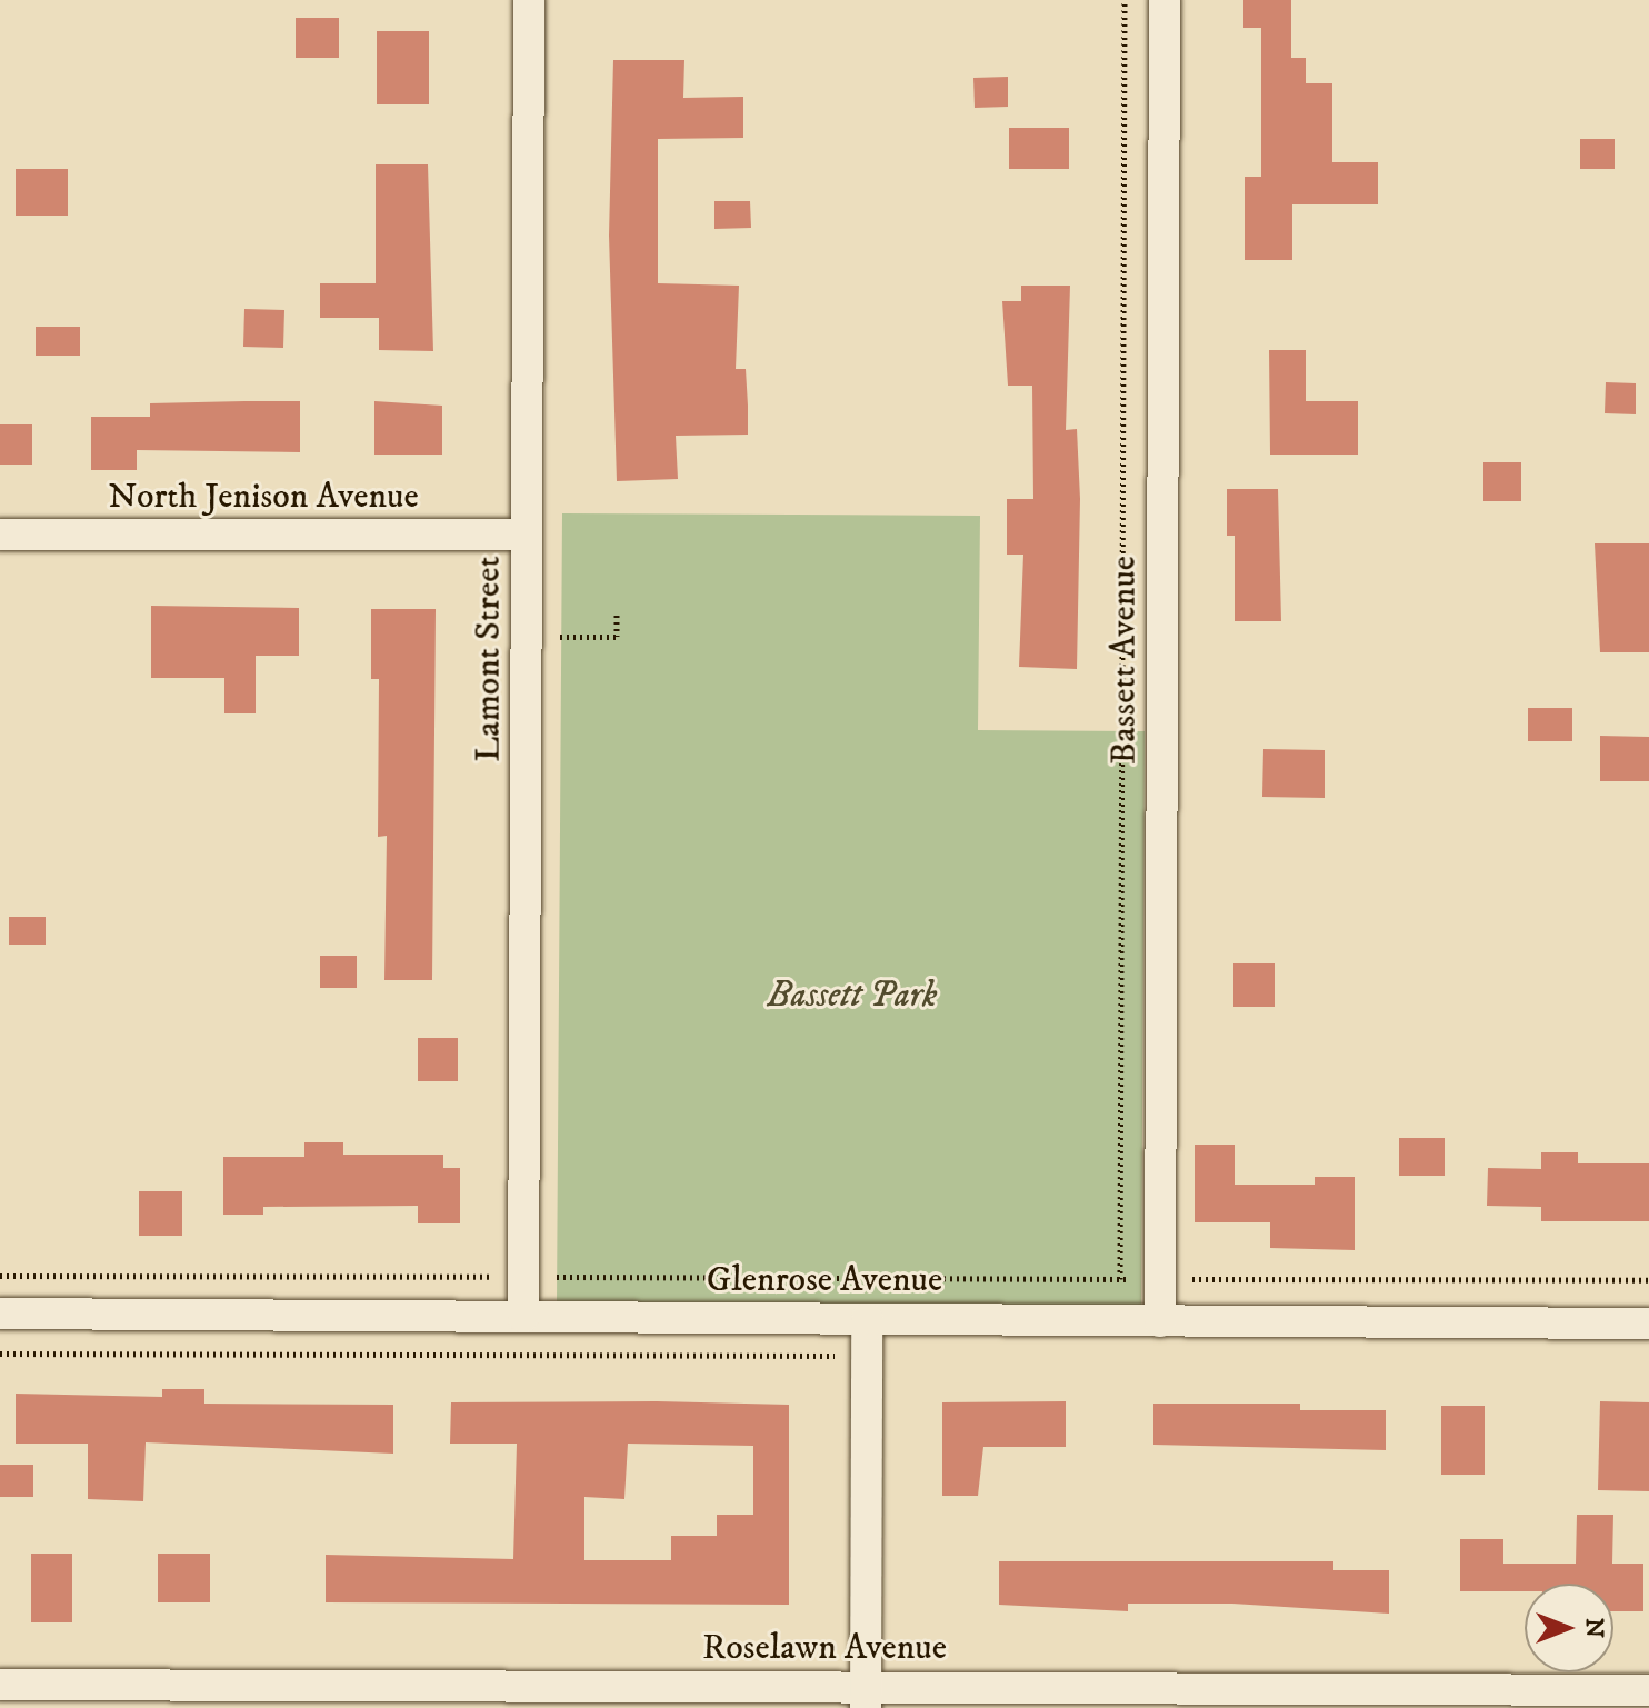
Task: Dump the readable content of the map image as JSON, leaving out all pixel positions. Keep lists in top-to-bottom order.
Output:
{
  "streets": {
    "street": [
      "North Jenison Avenue",
      "Lamont Street",
      "Bassett Avenue",
      "Glenrose Avenue",
      "Roselawn Avenue"
    ]
  },
  "crossings": [
    ["North Jenison Avenue", "Lamont Street"],
    ["Lamont Street", "Glenrose Avenue"],
    ["Bassett Avenue", "Glenrose Avenue"]
  ],
  "parks": ["Bassett Park"],
  "north": "right"
}
